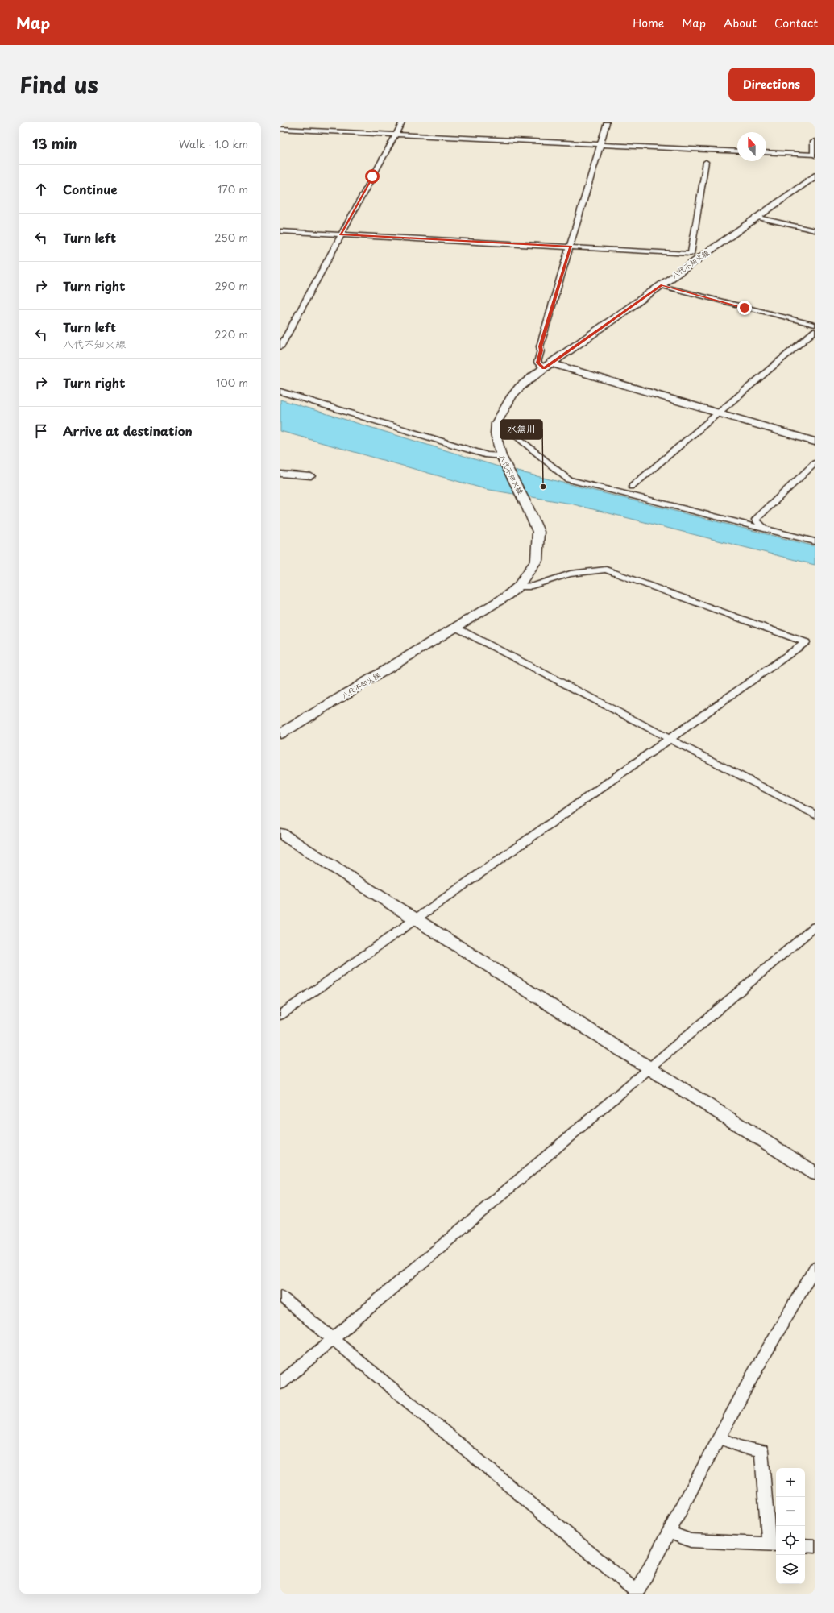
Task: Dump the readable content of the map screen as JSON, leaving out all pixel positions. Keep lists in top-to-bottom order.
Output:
{
  "streets": {
    "main road": ["八代不知火線"]
  },
  "places": ["水無川"],
  "north": "top",
  "page": {
    "header": "Map",
    "nav": [
      "Home",
      "Map",
      "About",
      "Contact"
    ],
    "title": "Find us",
    "buttons": "Directions",
    "heading": ["13 min", "Walk · 1.0 km"],
    "list": [
      ["Continue", "170 m"],
      ["Turn left", "250 m"],
      ["Turn right", "290 m"],
      ["Turn left", "八代不知火線", "220 m"],
      ["Turn right", "100 m"],
      "Arrive at destination"
    ],
    "map_buttons": ["+", "−"]
  }
}
